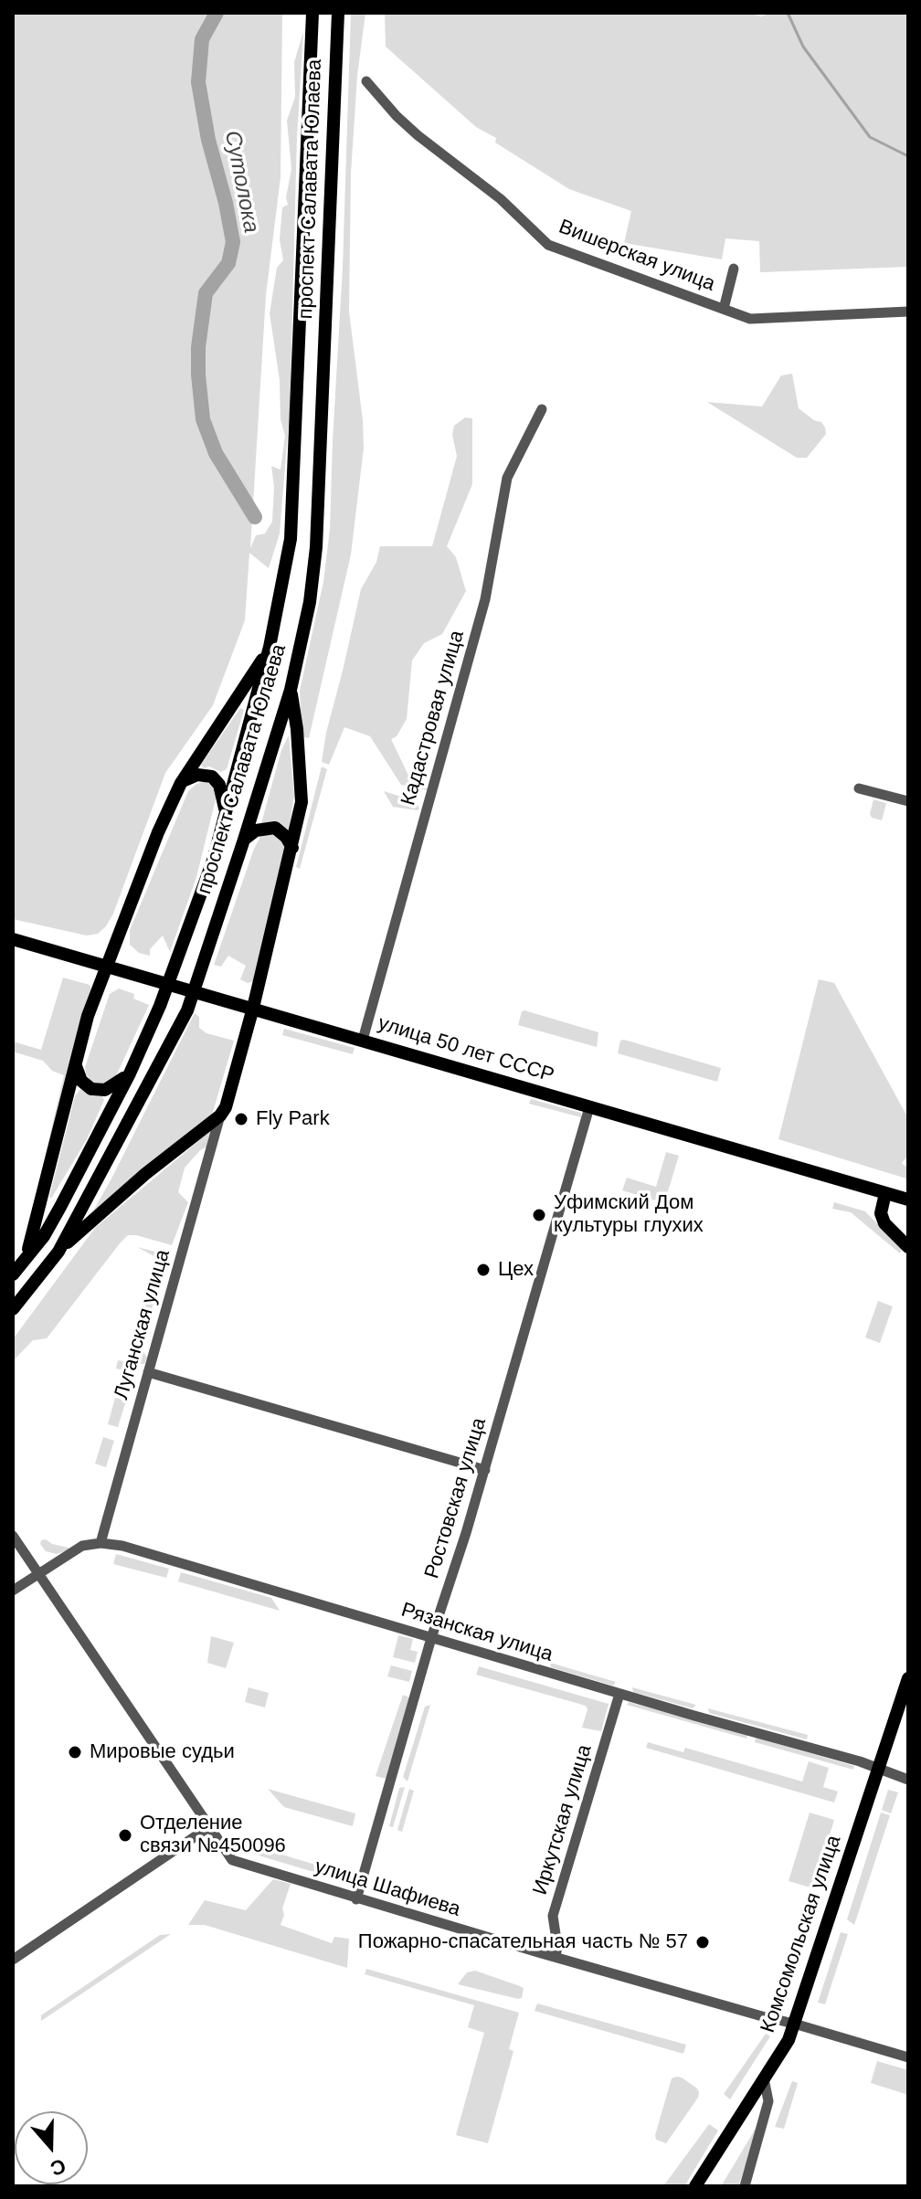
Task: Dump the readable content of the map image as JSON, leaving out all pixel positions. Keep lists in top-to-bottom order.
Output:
{
  "streets": {
    "main road": ["проспект Салавата Юлаева", "улица 50 лет СССР", "Комсомольская улица"],
    "street": [
      "Вишерская улица",
      "Кадастровая улица",
      "Луганская улица",
      "Ростовская улица",
      "Рязанская улица",
      "Иркутская улица",
      "улица Шафиева"
    ]
  },
  "crossings": [
    ["Кадастровая улица", "улица 50 лет СССР"],
    ["улица 50 лет СССР", "Ростовская улица"],
    ["Луганская улица", "Рязанская улица"],
    ["Ростовская улица", "Рязанская улица"],
    ["Ростовская улица", "улица Шафиева"],
    ["Рязанская улица", "Иркутская улица"],
    ["Рязанская улица", "Комсомольская улица"],
    ["Иркутская улица", "улица Шафиева"],
    ["улица Шафиева", "Комсомольская улица"]
  ],
  "water": ["Сутолока"],
  "places": [
    "Fly Park",
    "Уфимский Дом культуры глухих",
    "Цех",
    "Мировые судьи",
    "Отделение связи №450096",
    "Пожарно-спасательная часть № 57"
  ],
  "north": "bottom"
}
